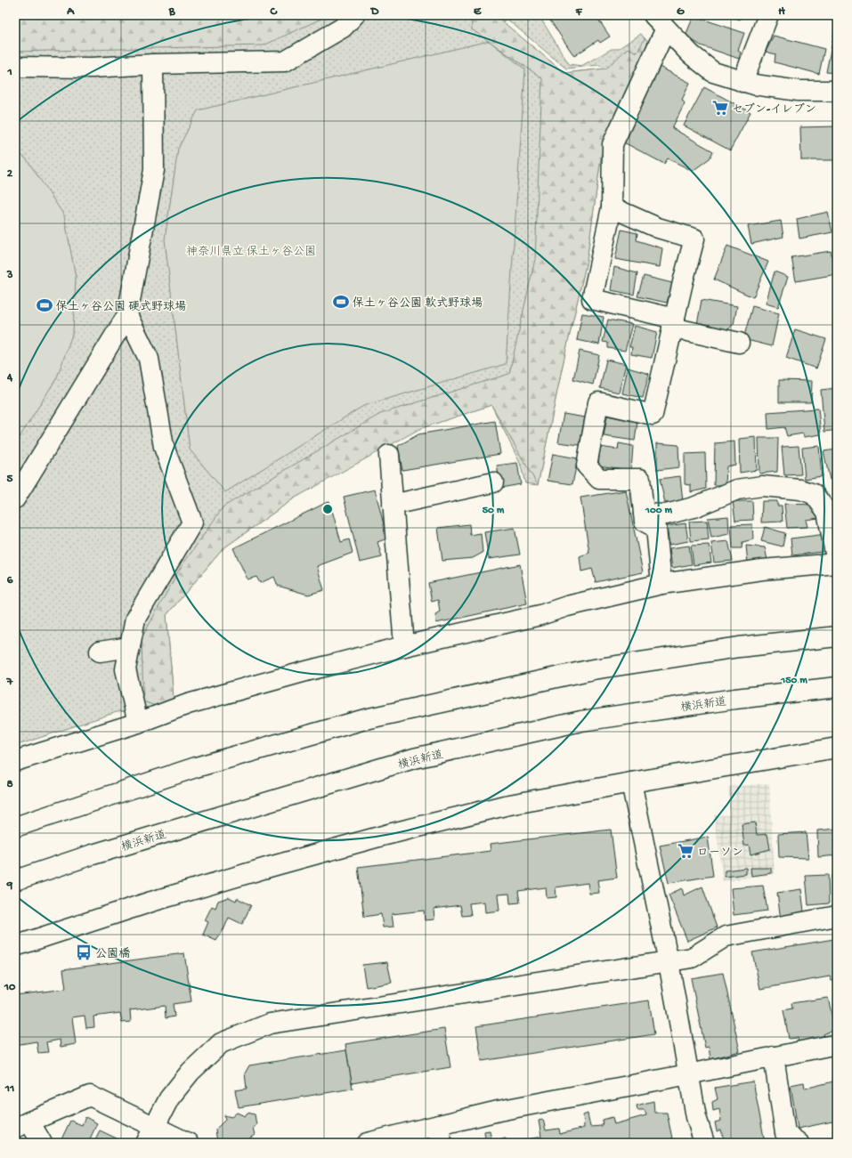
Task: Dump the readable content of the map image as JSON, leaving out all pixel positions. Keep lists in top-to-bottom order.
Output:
{
  "streets": {
    "main road": ["横浜新道"]
  },
  "parks": ["神奈川県立 保土ヶ谷公園"],
  "places": {
    "supermarket": ["セブン-イレブン", "ローソン"],
    "sports": ["保土ヶ谷公園 軟式野球場", "保土ヶ谷公園 硬式野球場"],
    "bus stop": ["公園橋"]
  },
  "grid": {
    "columns": [
      "A",
      "B",
      "C",
      "D",
      "E",
      "F",
      "G",
      "H"
    ],
    "rows": [
      "1",
      "2",
      "3",
      "4",
      "5",
      "6",
      "7",
      "8",
      "9",
      "10",
      "11"
    ]
  },
  "rings": ["50 m", "100 m", "150 m"]
}
